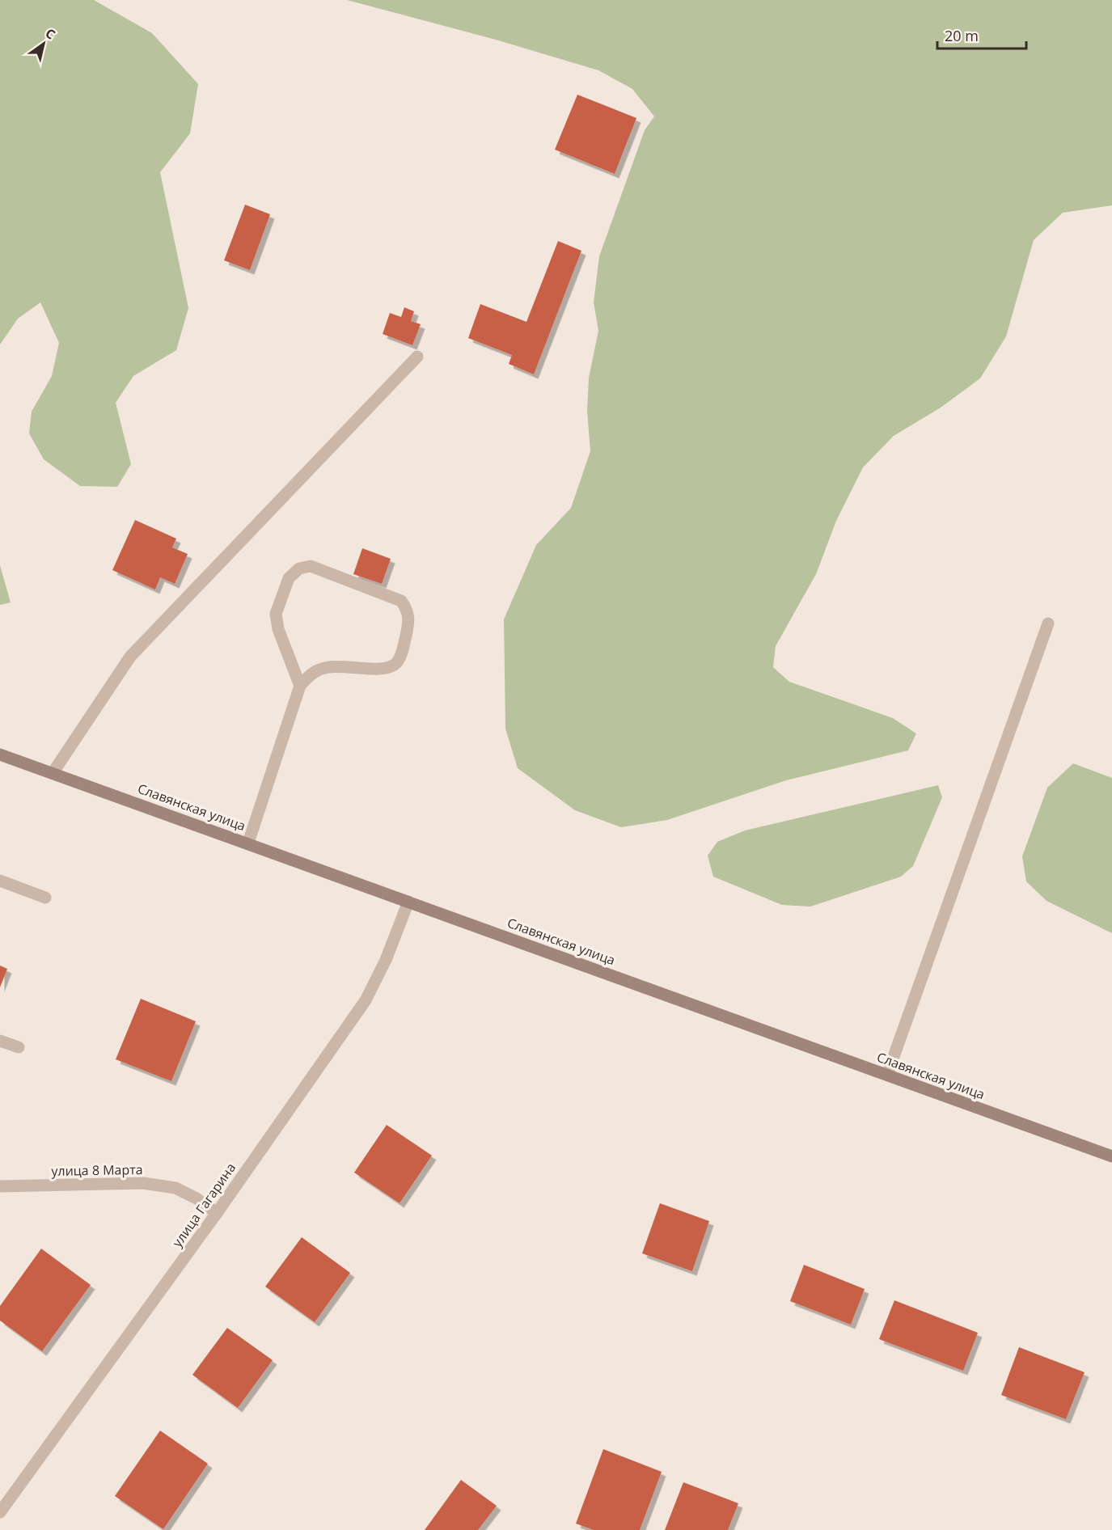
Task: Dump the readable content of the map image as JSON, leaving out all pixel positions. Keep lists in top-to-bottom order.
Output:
{
  "streets": {
    "street": ["Славянская улица", "улица 8 Марта", "улица Гагарина"]
  },
  "crossings": [
    ["Славянская улица", "улица Гагарина"],
    ["улица 8 Марта", "улица Гагарина"]
  ],
  "scale_bar": "20 m",
  "north": "top right"
}
